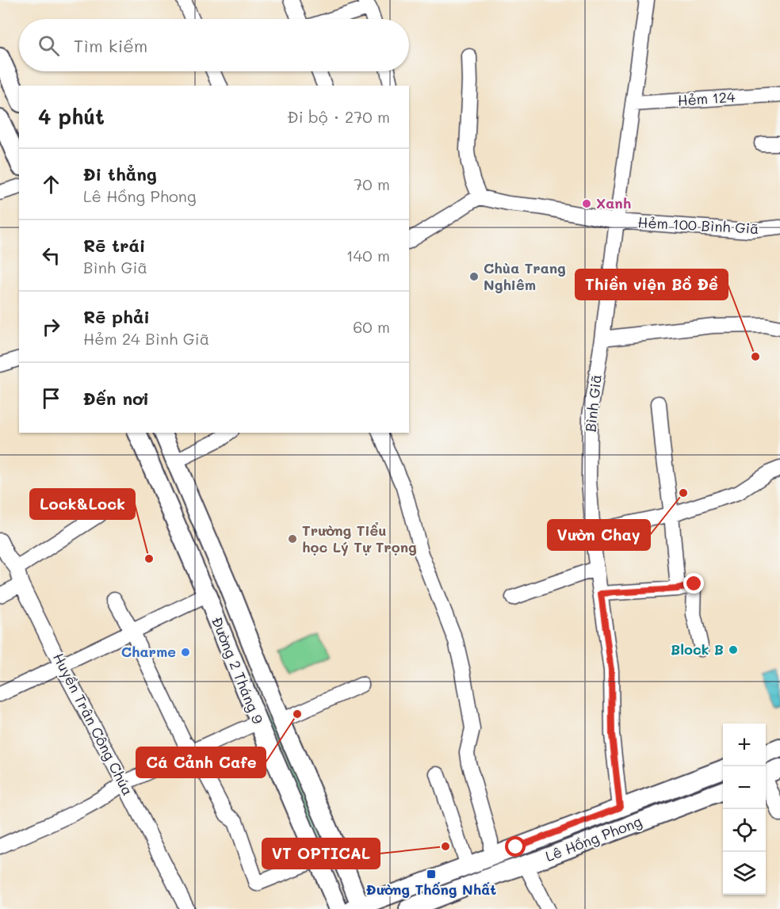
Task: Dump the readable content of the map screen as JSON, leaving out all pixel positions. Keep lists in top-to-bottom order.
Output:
{
  "streets": {
    "main road": ["Đường 2 Tháng 9", "Lê Hồng Phong"],
    "street": [
      "Hẻm 124",
      "Hẻm 100 Bình Giã",
      "Bình Giã",
      "Huyền Trân Công Chúa"
    ]
  },
  "crossings": [
    ["Hẻm 124", "Bình Giã"],
    ["Hẻm 100 Bình Giã", "Bình Giã"],
    ["Bình Giã", "Lê Hồng Phong"],
    ["Đường 2 Tháng 9", "Lê Hồng Phong"]
  ],
  "places": {
    "other": [
      "Xanh",
      "Chùa Trang Nghiêm",
      "Thiền viện Bồ Đề",
      "Vườn Chay",
      "Trường Tiểu học Lý Tự Trọng",
      "Lock&Lock",
      "Block B",
      "Charme",
      "Cá Cảnh Cafe",
      "VT OPTICAL"
    ],
    "transit": ["Đường Thống Nhất"]
  },
  "page": {
    "search": "Tìm kiếm",
    "heading": ["4 phút", "Đi bộ · 270 m"],
    "list": [
      ["Đi thẳng", "Lê Hồng Phong", "70 m"],
      ["Rẽ trái", "Bình Giã", "140 m"],
      ["Rẽ phải", "Hẻm 24 Bình Giã", "60 m"],
      "Đến nơi"
    ],
    "map_buttons": ["+", "−"]
  }
}
